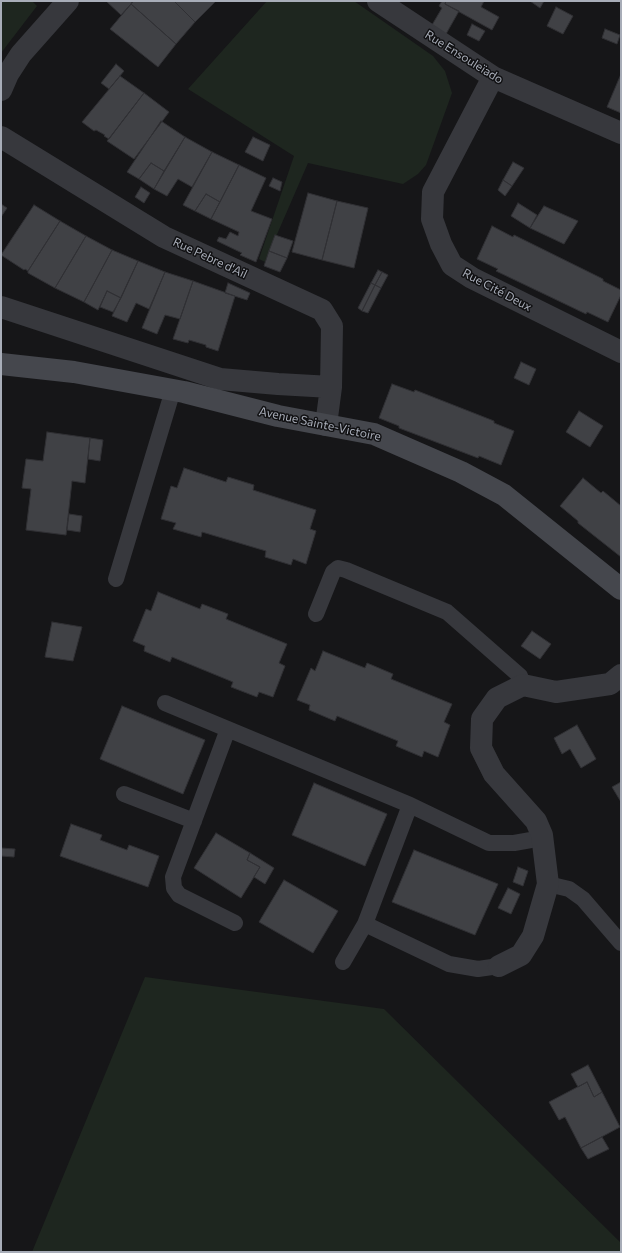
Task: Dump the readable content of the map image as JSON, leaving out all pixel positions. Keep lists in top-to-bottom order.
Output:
{
  "streets": {
    "street": [
      "Rue Ensouleïado",
      "Rue Pebre d'Ail",
      "Rue Cité Deux",
      "Avenue Sainte-Victoire"
    ]
  },
  "crossings": [
    ["Rue Ensouleïado", "Rue Cité Deux"],
    ["Rue Pebre d'Ail", "Avenue Sainte-Victoire"]
  ]
}
